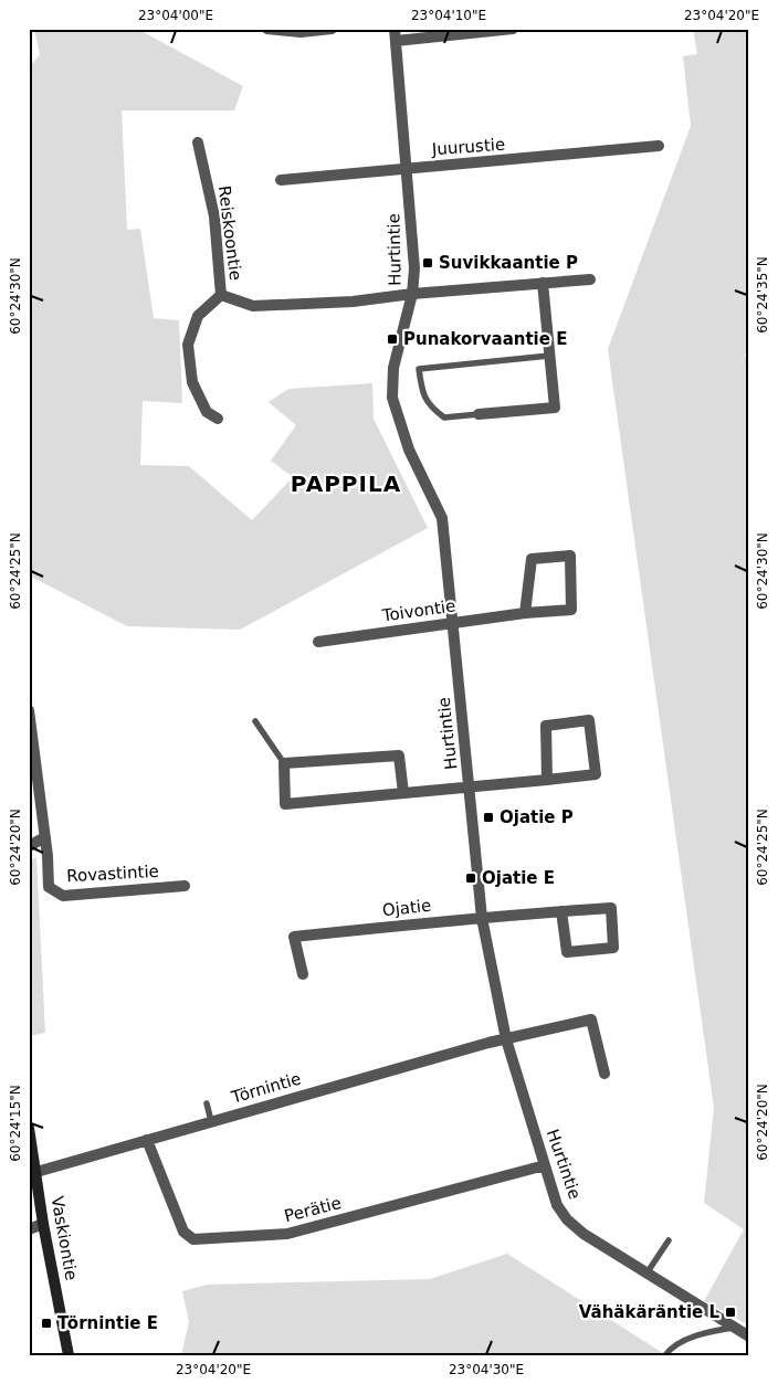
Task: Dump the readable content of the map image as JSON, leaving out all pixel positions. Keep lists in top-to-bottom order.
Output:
{
  "streets": {
    "main road": ["Vaskiontie"],
    "street": [
      "Juurustie",
      "Reiskoontie",
      "Hurtintie",
      "Toivontie",
      "Rovastintie",
      "Ojatie",
      "Törnintie",
      "Perätie"
    ]
  },
  "crossings": [
    ["Juurustie", "Hurtintie"],
    ["Hurtintie", "Toivontie"],
    ["Hurtintie", "Ojatie"],
    ["Hurtintie", "Törnintie"],
    ["Hurtintie", "Perätie"],
    ["Törnintie", "Perätie"],
    ["Törnintie", "Vaskiontie"]
  ],
  "districts": ["PAPPILA"],
  "places": {
    "transit": [
      "Suvikkaantie P",
      "Punakorvaantie E",
      "Ojatie P",
      "Ojatie E",
      "Vähäkäräntie L",
      "Törnintie E"
    ]
  },
  "coordinates": [
    "23°04'00\"E",
    "23°04'10\"E",
    "23°04'20\"E",
    "60°24'35\"N",
    "60°24'30\"N",
    "60°24'25\"N",
    "60°24'20\"N",
    "60°24'15\"N",
    "23°04'30\"E"
  ]
}
